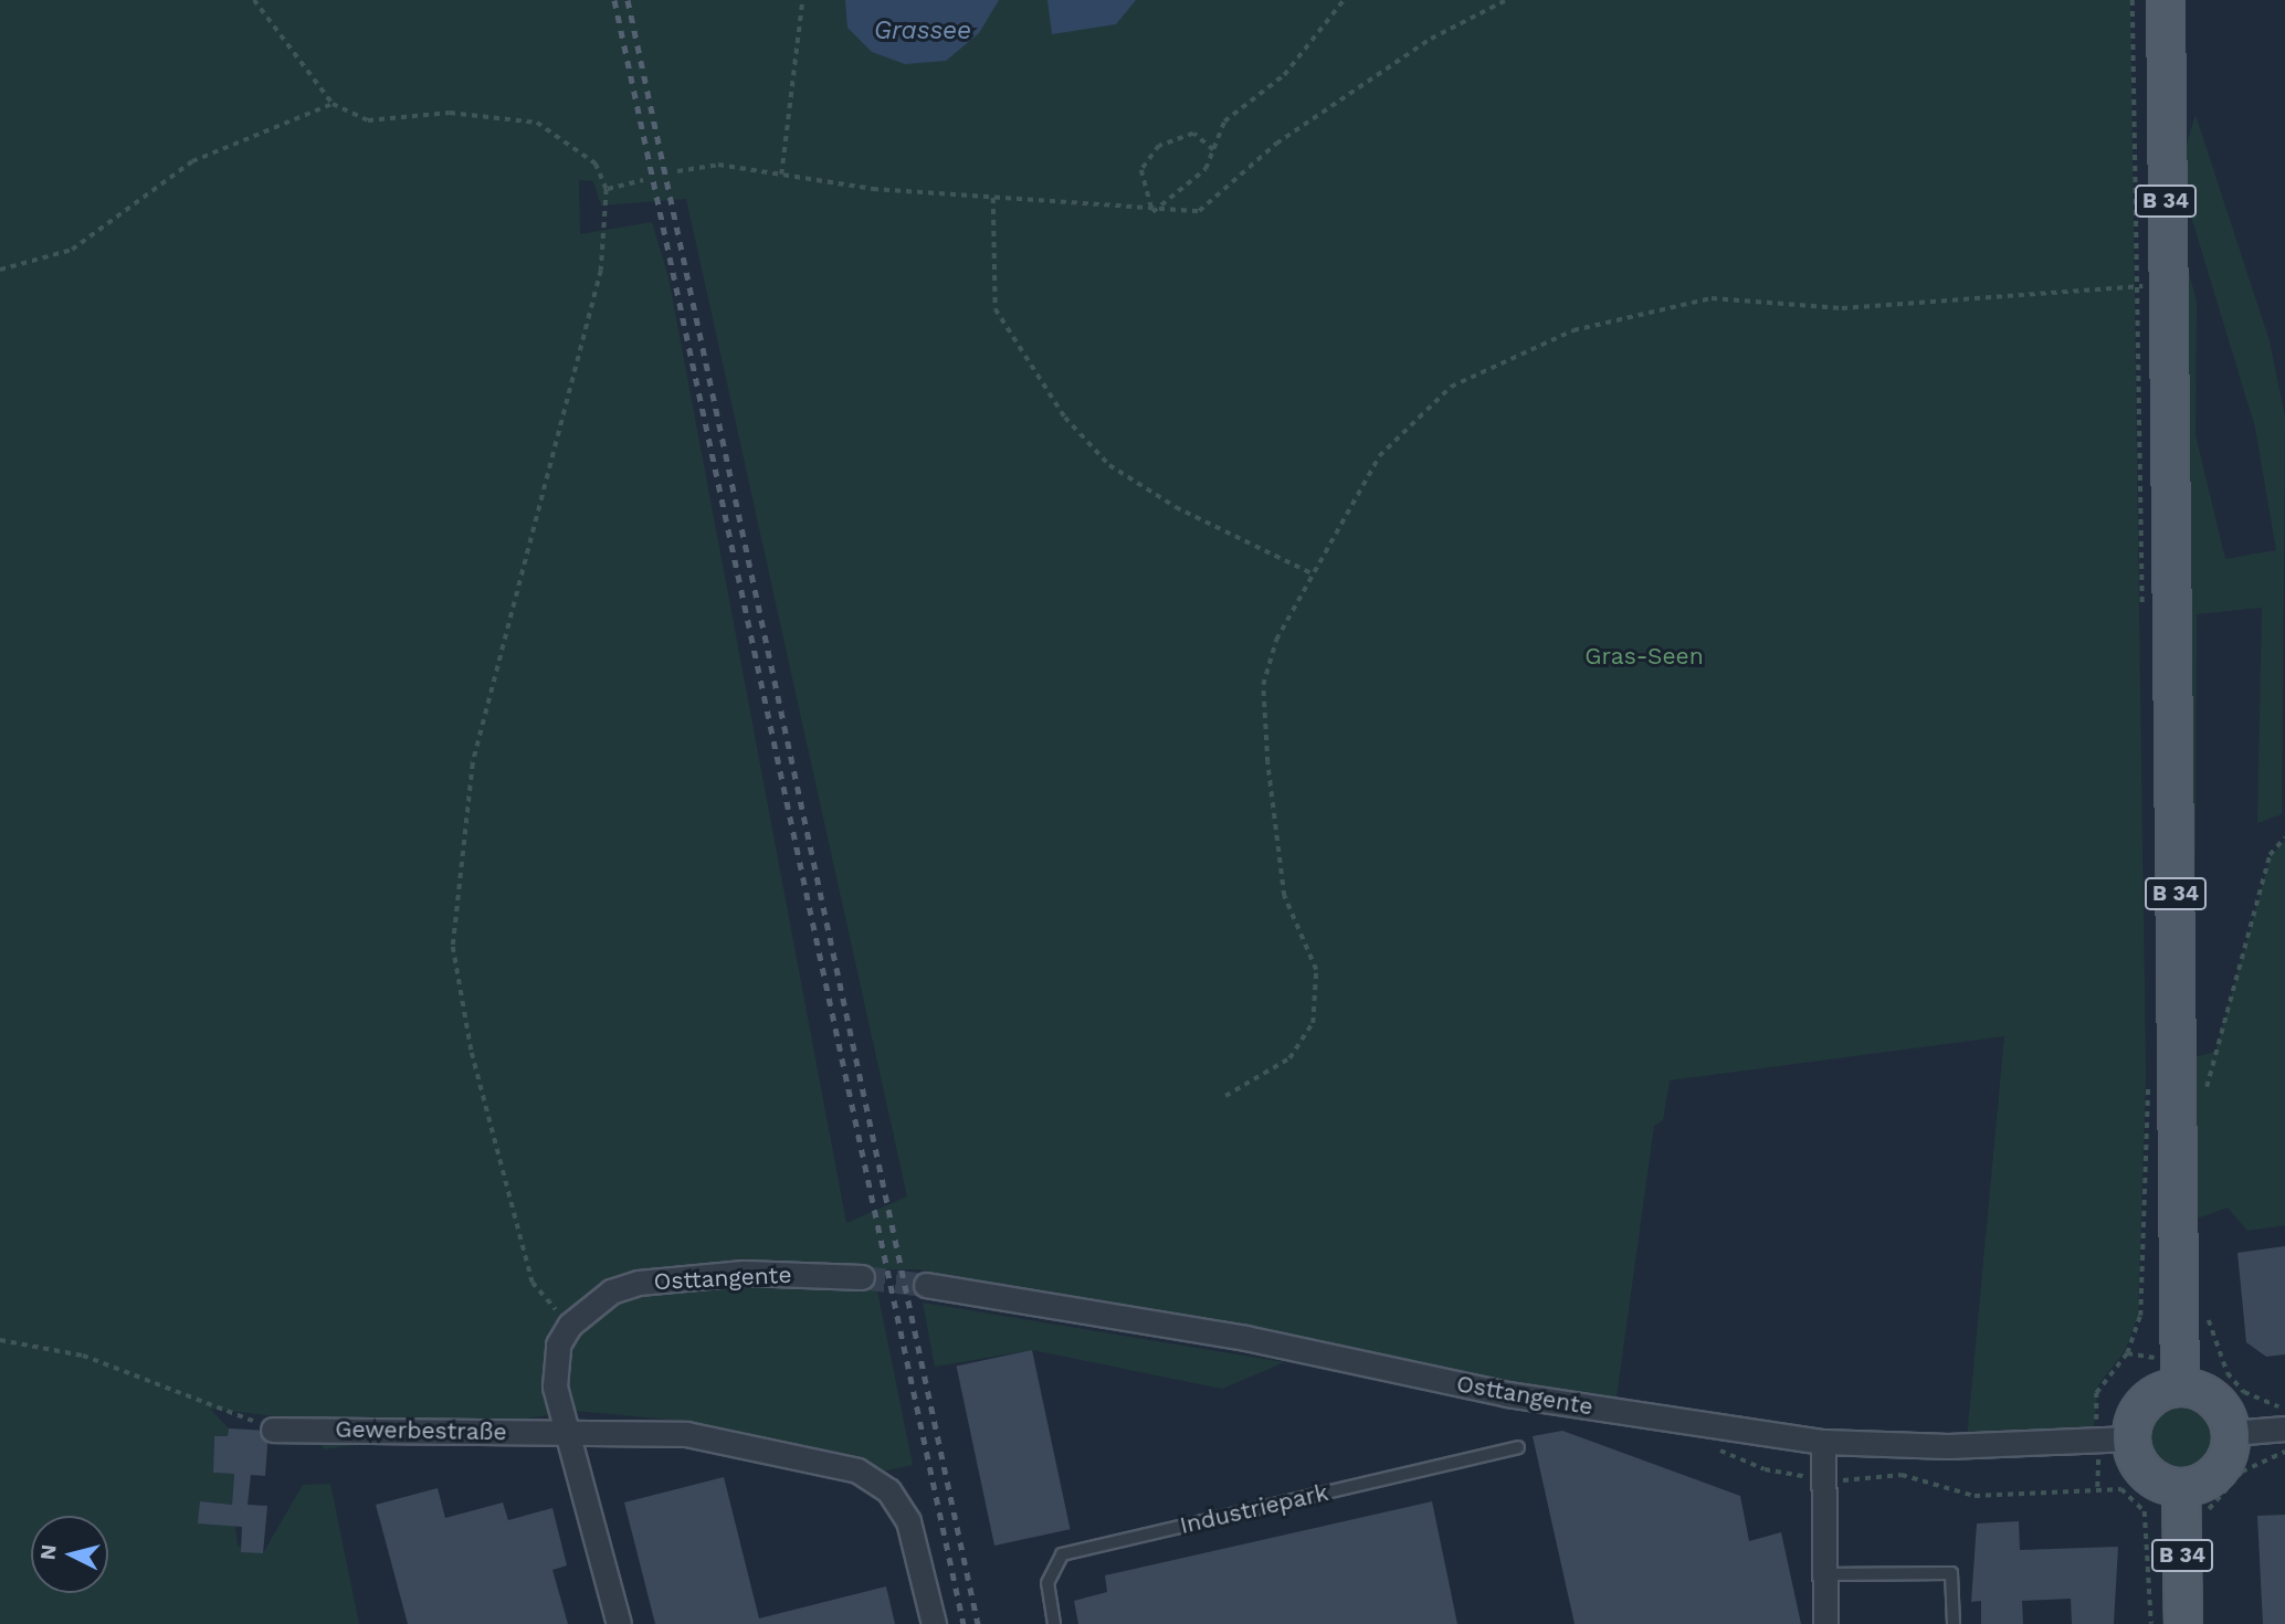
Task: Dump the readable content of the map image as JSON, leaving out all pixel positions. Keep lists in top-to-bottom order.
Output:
{
  "streets": {
    "main road": ["B 34"],
    "street": ["Osttangente", "Gewerbestraße"],
    "lane": ["Industriepark"]
  },
  "crossings": [
    ["B 34", "Osttangente"],
    ["Osttangente", "Gewerbestraße"]
  ],
  "water": ["Grassee"],
  "parks": ["Gras-Seen"],
  "north": "left"
}
